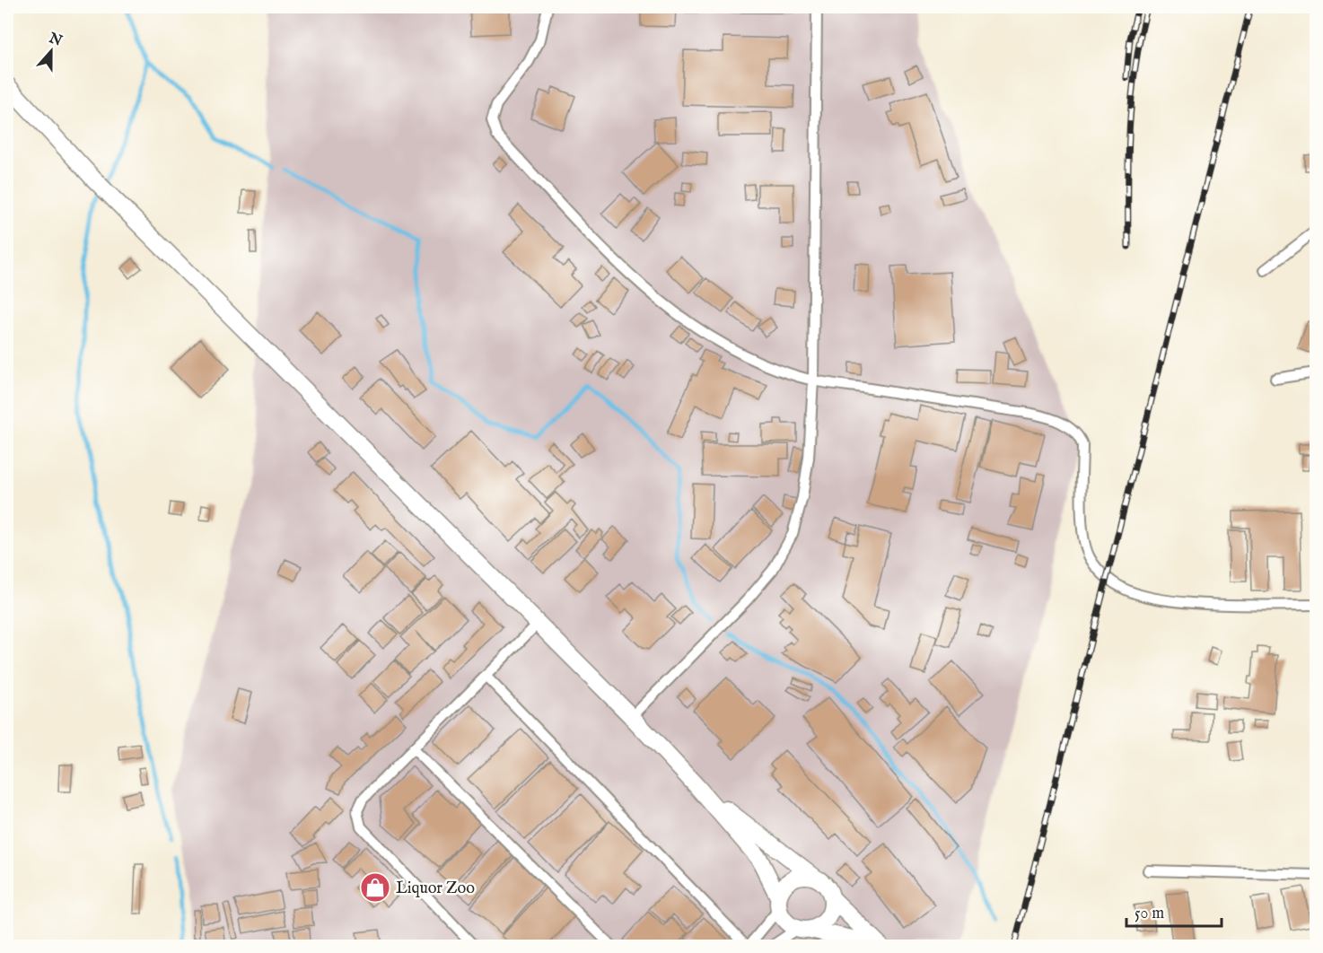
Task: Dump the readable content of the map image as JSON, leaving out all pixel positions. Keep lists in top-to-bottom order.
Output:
{
  "places": {
    "shop": ["Liquor Zoo"]
  },
  "scale_bar": "50 m",
  "north": "top"
}
